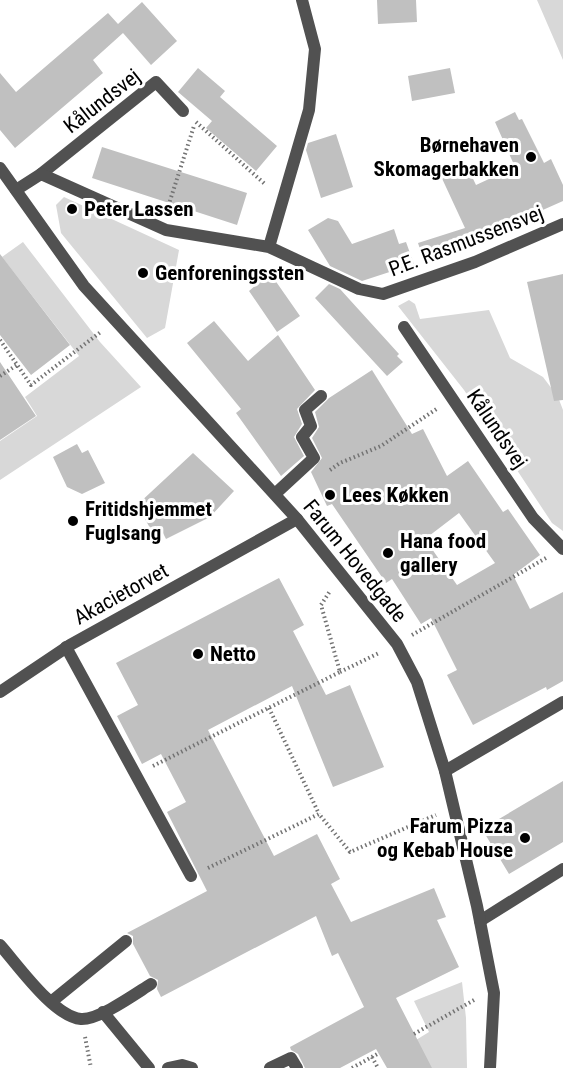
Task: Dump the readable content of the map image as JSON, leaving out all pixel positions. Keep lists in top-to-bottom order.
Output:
{
  "streets": {
    "street": [
      "Kålundsvej",
      "P.E. Rasmussensvej",
      "Farum Hovedgade",
      "Akacietorvet"
    ]
  },
  "crossings": [
    ["Kålundsvej", "Farum Hovedgade"],
    ["Farum Hovedgade", "Akacietorvet"]
  ],
  "places": [
    "Børnehaven Skomagerbakken",
    "Peter Lassen",
    "Genforeningssten",
    "Lees Køkken",
    "Fritidshjemmet Fuglsang",
    "Hana food gallery",
    "Netto",
    "Farum Pizza og Kebab House"
  ]
}
